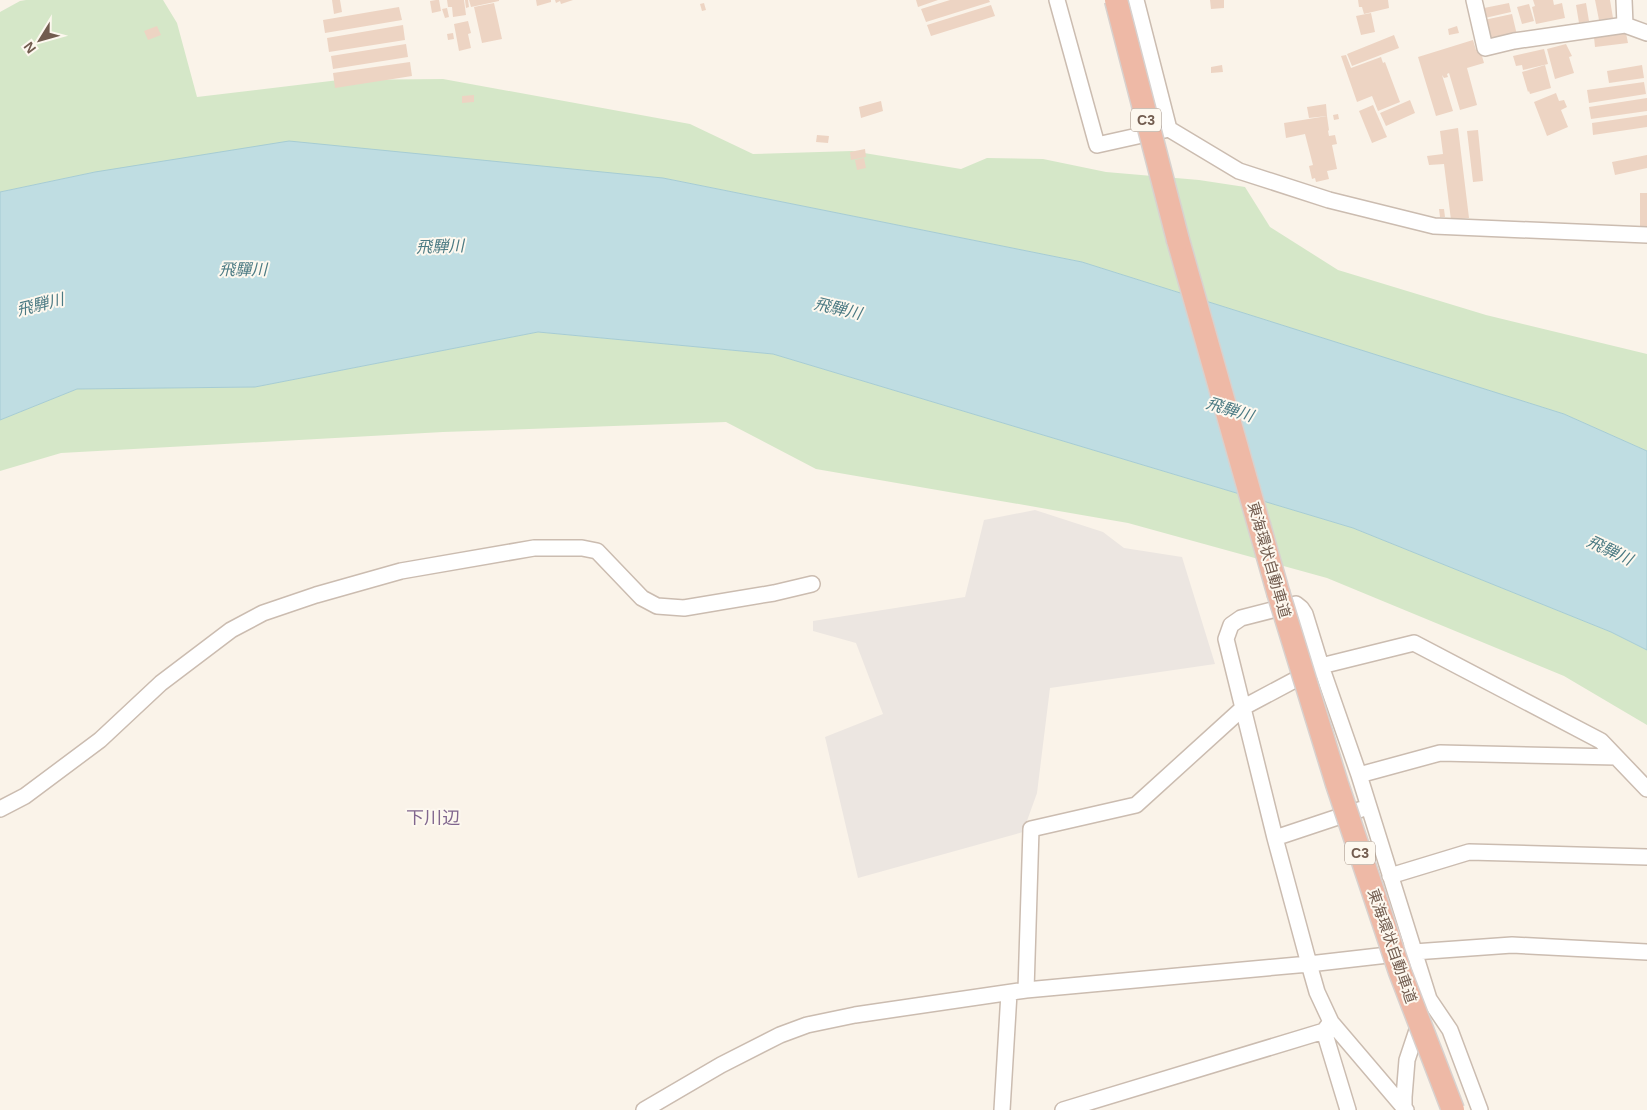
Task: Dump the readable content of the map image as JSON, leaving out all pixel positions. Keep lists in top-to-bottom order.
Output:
{
  "streets": {
    "highway": ["C3", "東海環状自動車道"]
  },
  "districts": ["下川辺"],
  "water": ["飛騨川", "飛驒川"],
  "north": "bottom left"
}
